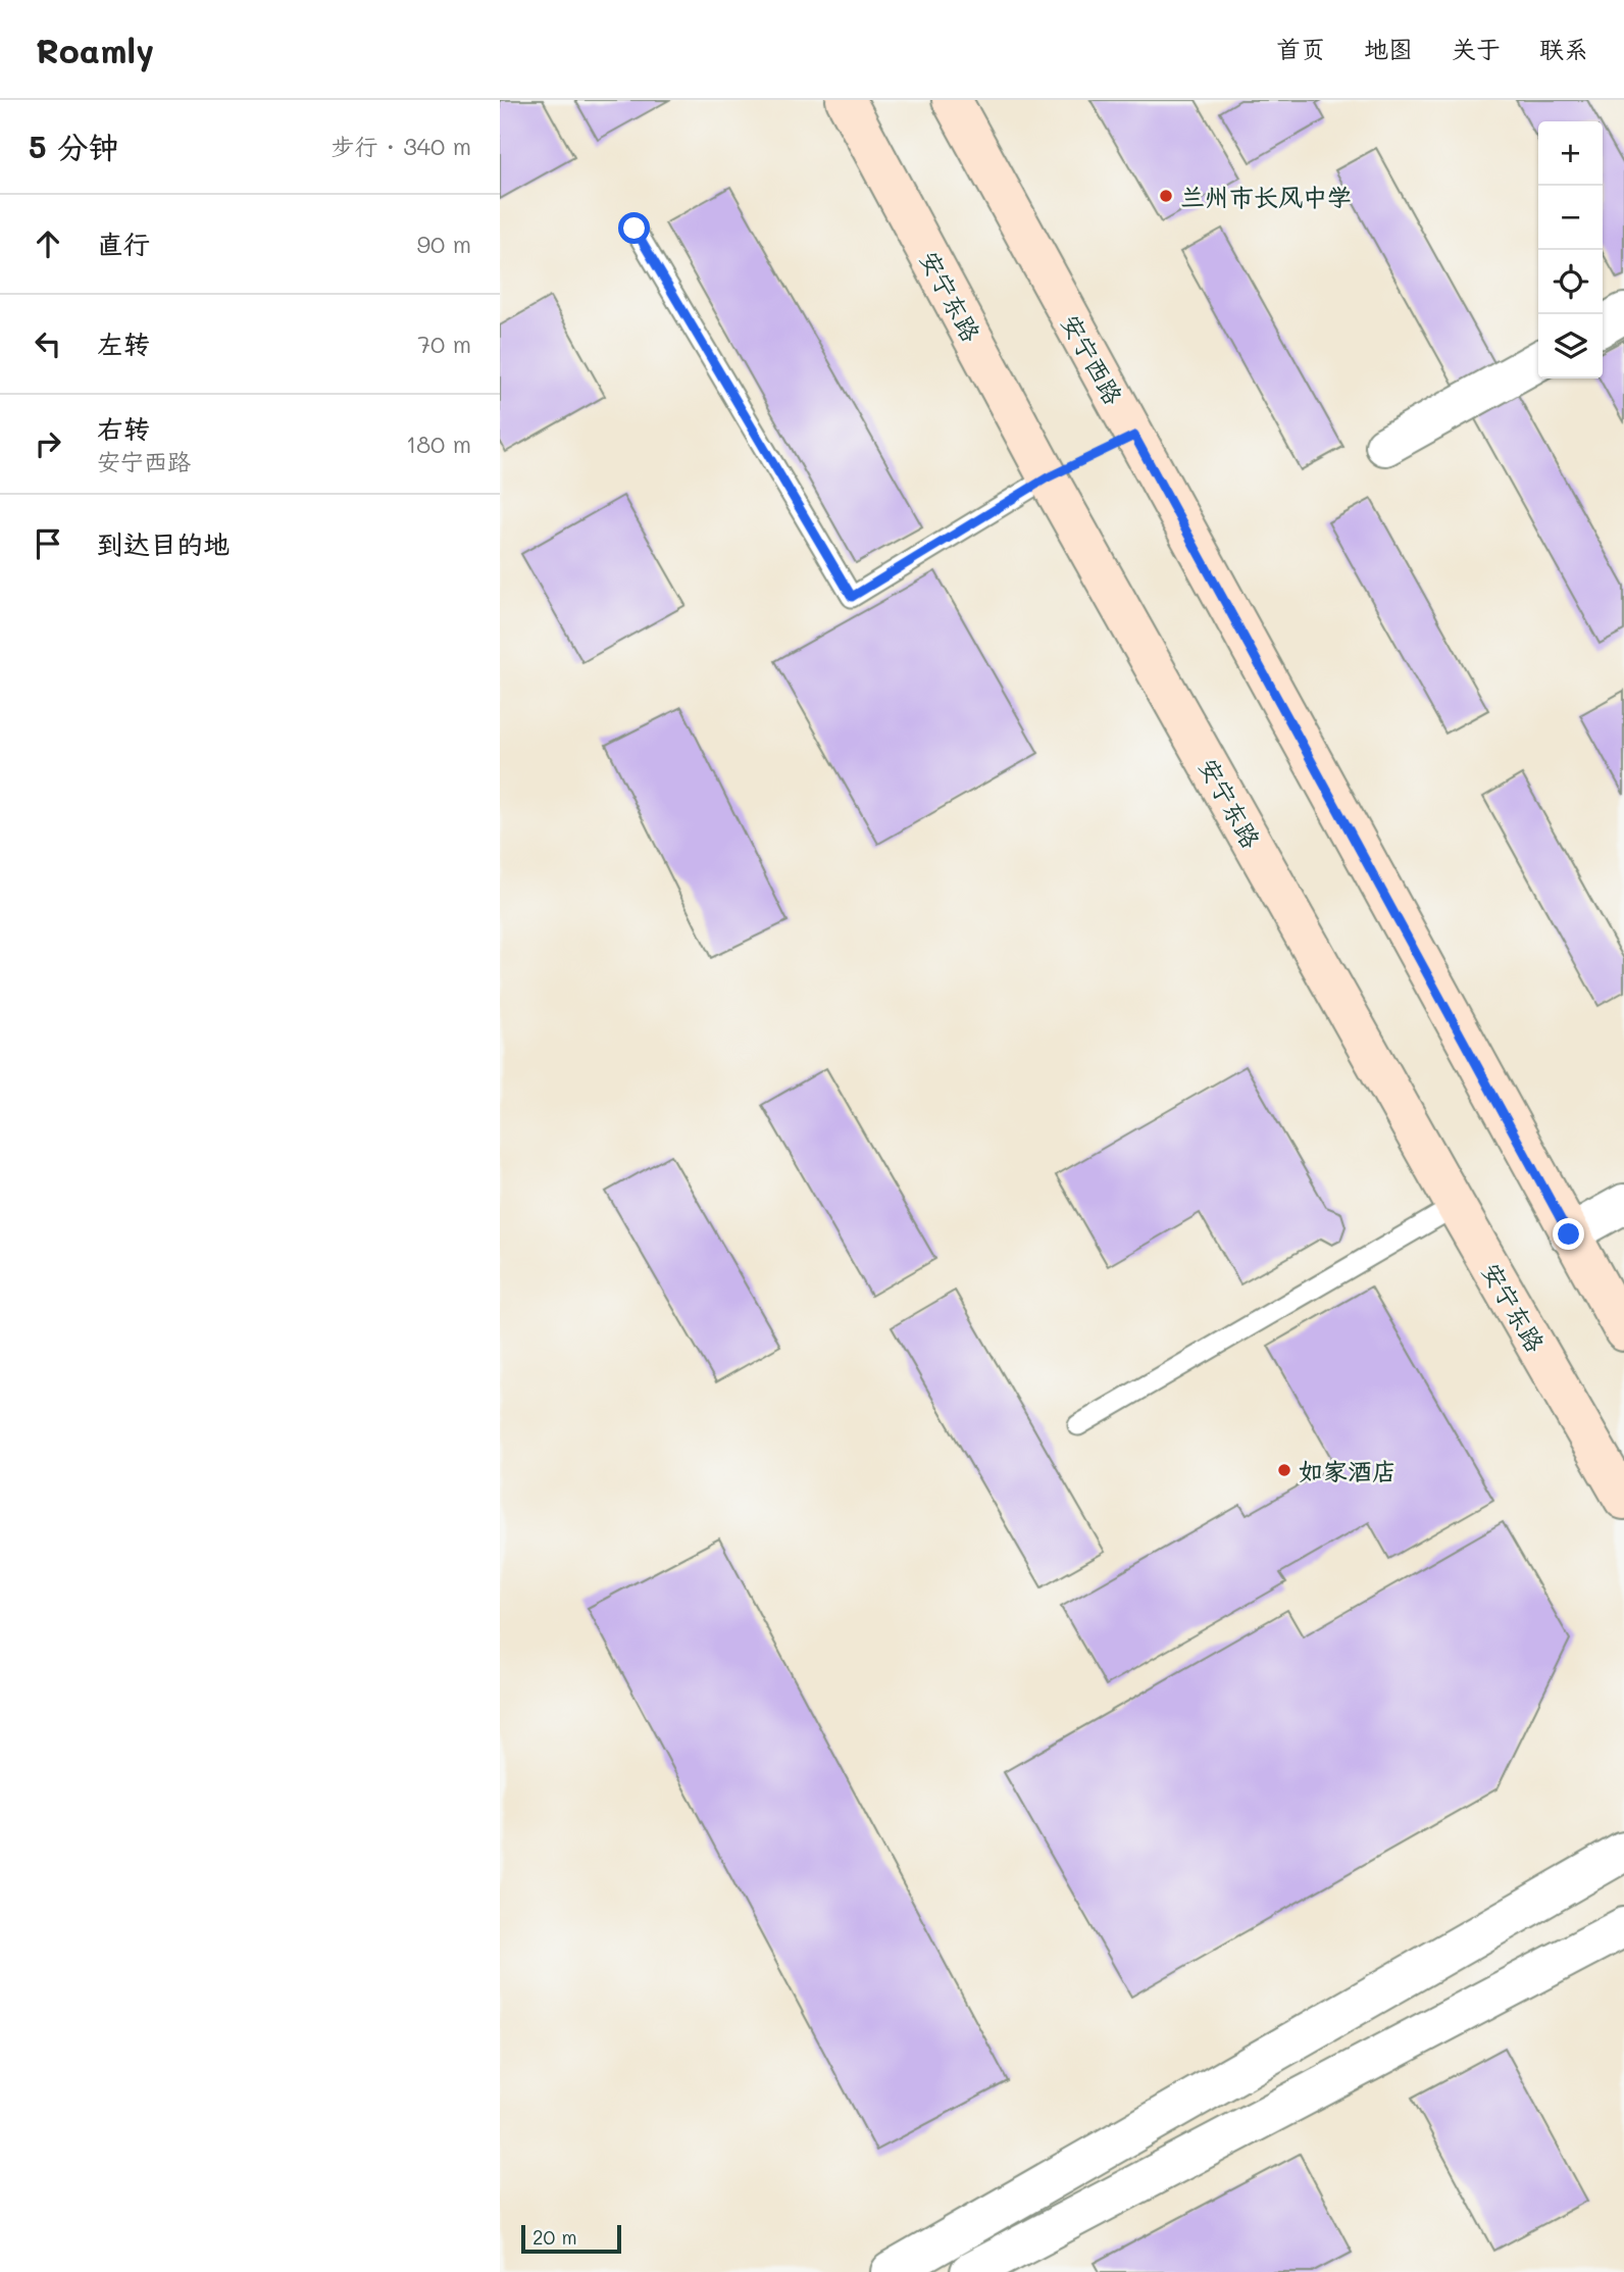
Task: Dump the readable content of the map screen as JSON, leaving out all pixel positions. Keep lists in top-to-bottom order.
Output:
{
  "streets": {
    "main road": ["安宁东路", "安宁西路"]
  },
  "places": ["兰州市长风中学", "如家酒店"],
  "scale_bar": "20 m",
  "page": {
    "header": "Roamly",
    "nav": [
      "首页",
      "地图",
      "关于",
      "联系"
    ],
    "heading": ["5 分钟", "步行 · 340 m"],
    "map_buttons": ["+", "−"],
    "list": [
      ["直行", "90 m"],
      ["左转", "70 m"],
      ["右转", "安宁西路", "180 m"],
      "到达目的地"
    ],
    "scale": "20 m"
  }
}
